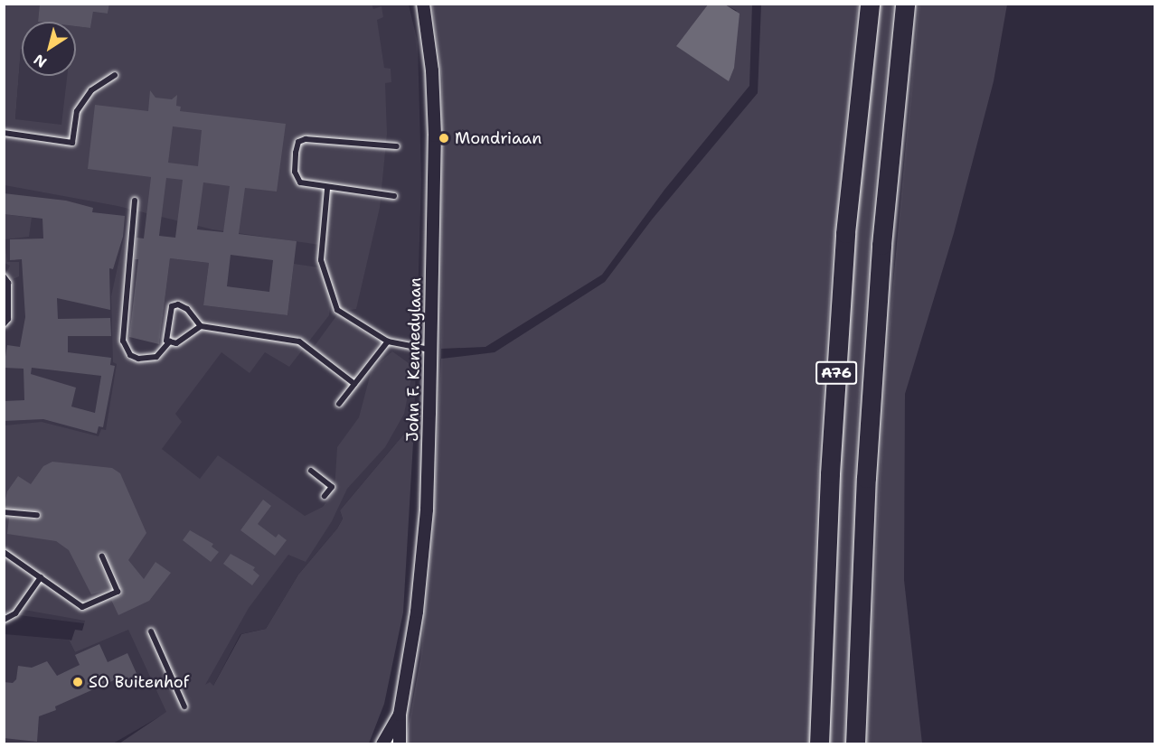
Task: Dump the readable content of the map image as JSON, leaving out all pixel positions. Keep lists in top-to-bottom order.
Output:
{
  "streets": {
    "highway": ["A76"],
    "street": ["John F. Kennedylaan"]
  },
  "places": ["Mondriaan", "SO Buitenhof"],
  "north": "bottom left"
}
